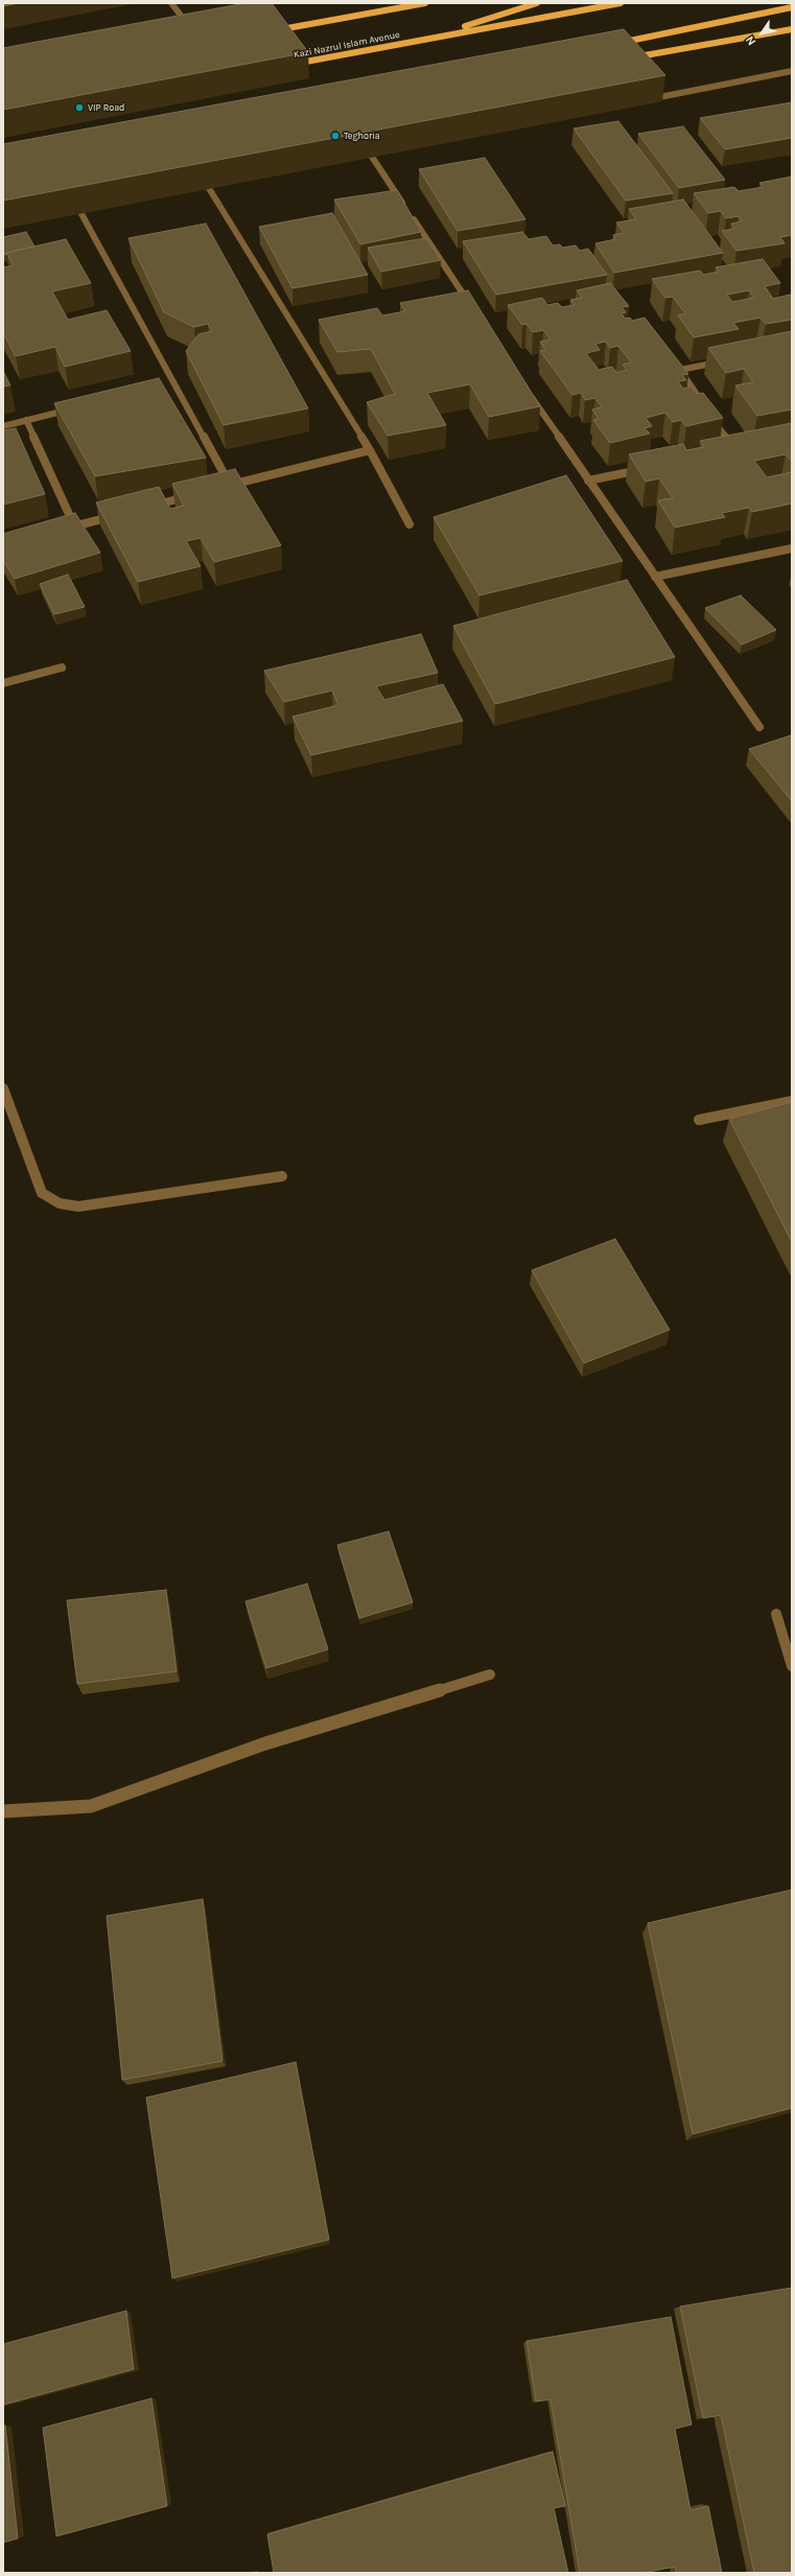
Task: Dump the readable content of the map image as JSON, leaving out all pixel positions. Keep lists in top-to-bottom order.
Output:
{
  "streets": {
    "main road": ["Kazi Nazrul Islam Avenue"]
  },
  "places": ["VIP Road", "Teghoria"],
  "north": "bottom left"
}
